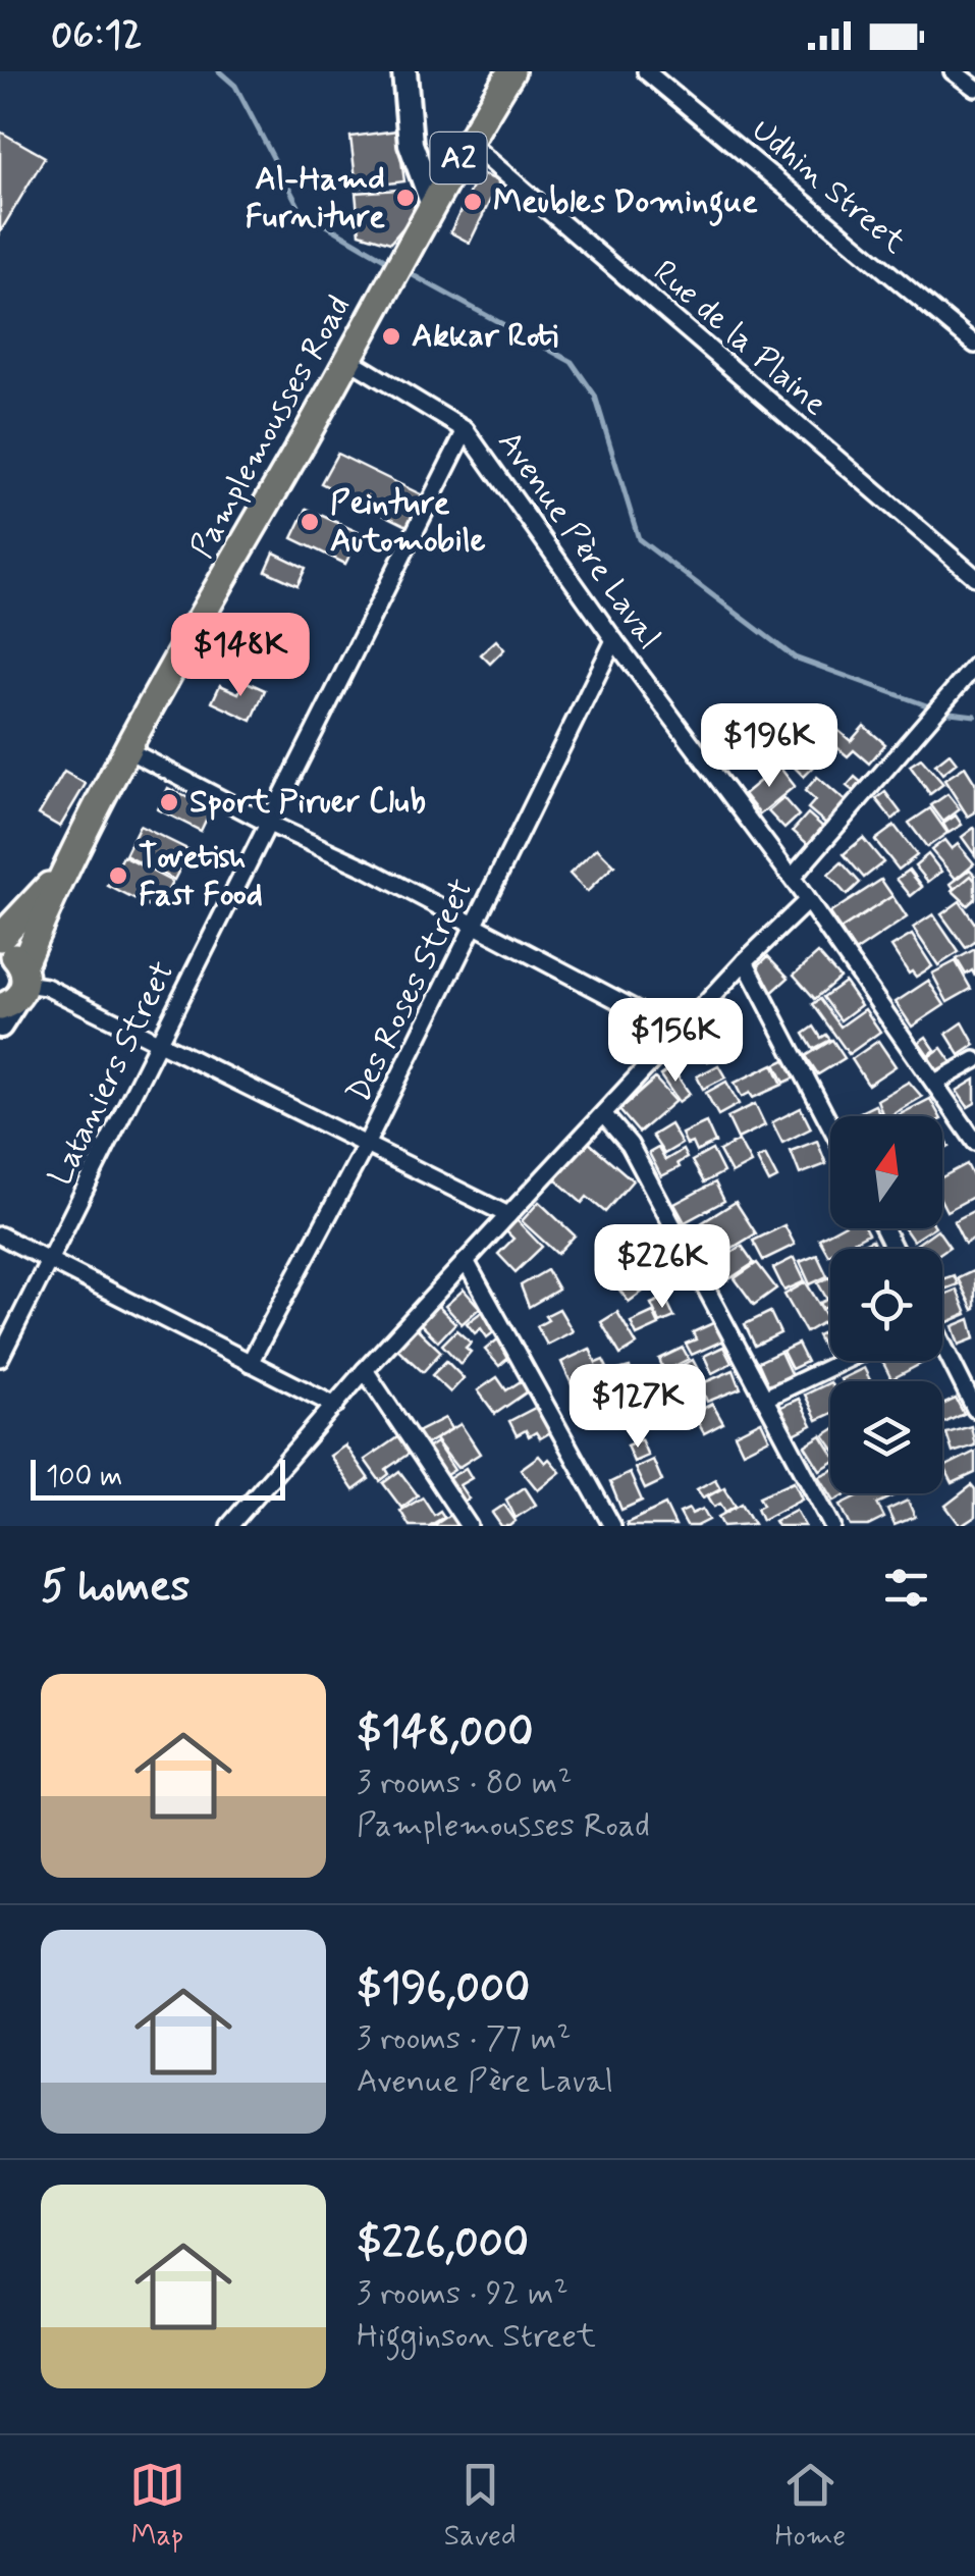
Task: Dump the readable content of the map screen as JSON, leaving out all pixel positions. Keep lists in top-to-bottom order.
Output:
{
  "streets": {
    "main road": ["A2", "Pamplemousses Road"],
    "street": [
      "Udhin Street",
      "Rue de la Plaine",
      "Avenue Père Laval",
      "Des Roses Street",
      "Lataniers Street"
    ]
  },
  "crossings": [
    ["Rue de la Plaine", "Pamplemousses Road"],
    ["Pamplemousses Road", "Avenue Père Laval"],
    ["Avenue Père Laval", "Des Roses Street"],
    ["Avenue Père Laval", "Lataniers Street"]
  ],
  "places": [
    "Al-Hamd Furniture",
    "Meubles Domingue",
    "Akkar Roti",
    "Peinture Automobile",
    "Sport Piruer Club",
    "Tovetish Fast Food"
  ],
  "scale_bar": "100 m",
  "north": "top",
  "page": {
    "status": "06:12",
    "price": [
      "$148K",
      "$196K",
      "$156K",
      "$226K",
      "$127K"
    ],
    "scale": "100 m",
    "heading": "5 homes",
    "list": [
      {
        "name": "$148,000",
        "note": "3 rooms · 80 m² · Pamplemousses Road"
      },
      {
        "name": "$196,000",
        "note": "3 rooms · 77 m² · Avenue Père Laval"
      },
      {
        "name": "$226,000",
        "note": "3 rooms · 92 m² · Higginson Street"
      }
    ],
    "tabs": ["Map", "Saved", "Home"]
  }
}
